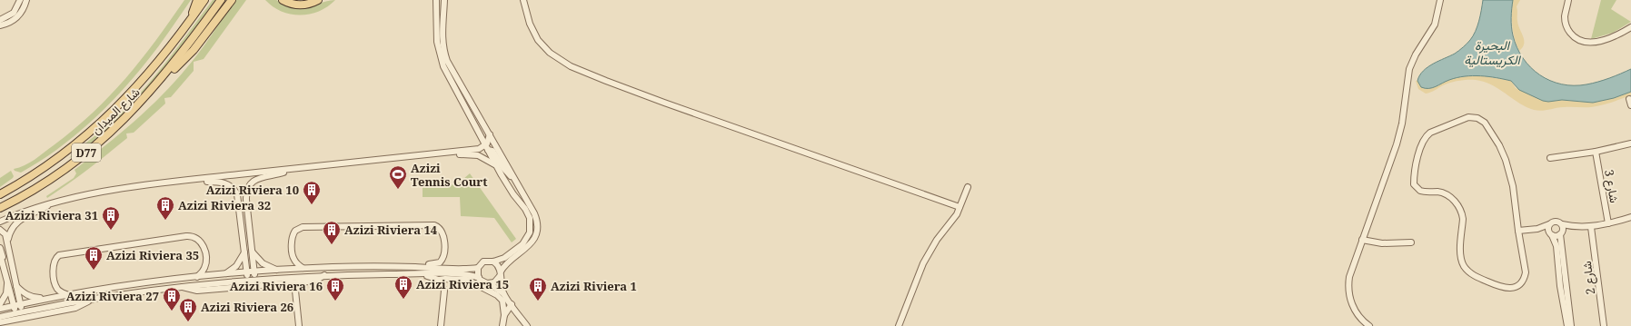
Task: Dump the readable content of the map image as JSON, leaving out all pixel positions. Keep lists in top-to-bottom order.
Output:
{
  "streets": {
    "main road": ["شارع الميدان", "D77"],
    "street": ["شارع 3", "شارع 2"]
  },
  "water": ["البحيرة الكريستالية"],
  "places": {
    "sports": ["Azizi Tennis Court"],
    "building": [
      "Azizi Riviera 10",
      "Azizi Riviera 32",
      "Azizi Riviera 31",
      "Azizi Riviera 14",
      "Azizi Riviera 35",
      "Azizi Riviera 15",
      "Azizi Riviera 16",
      "Azizi Riviera 1",
      "Azizi Riviera 27",
      "Azizi Riviera 26"
    ]
  }
}
